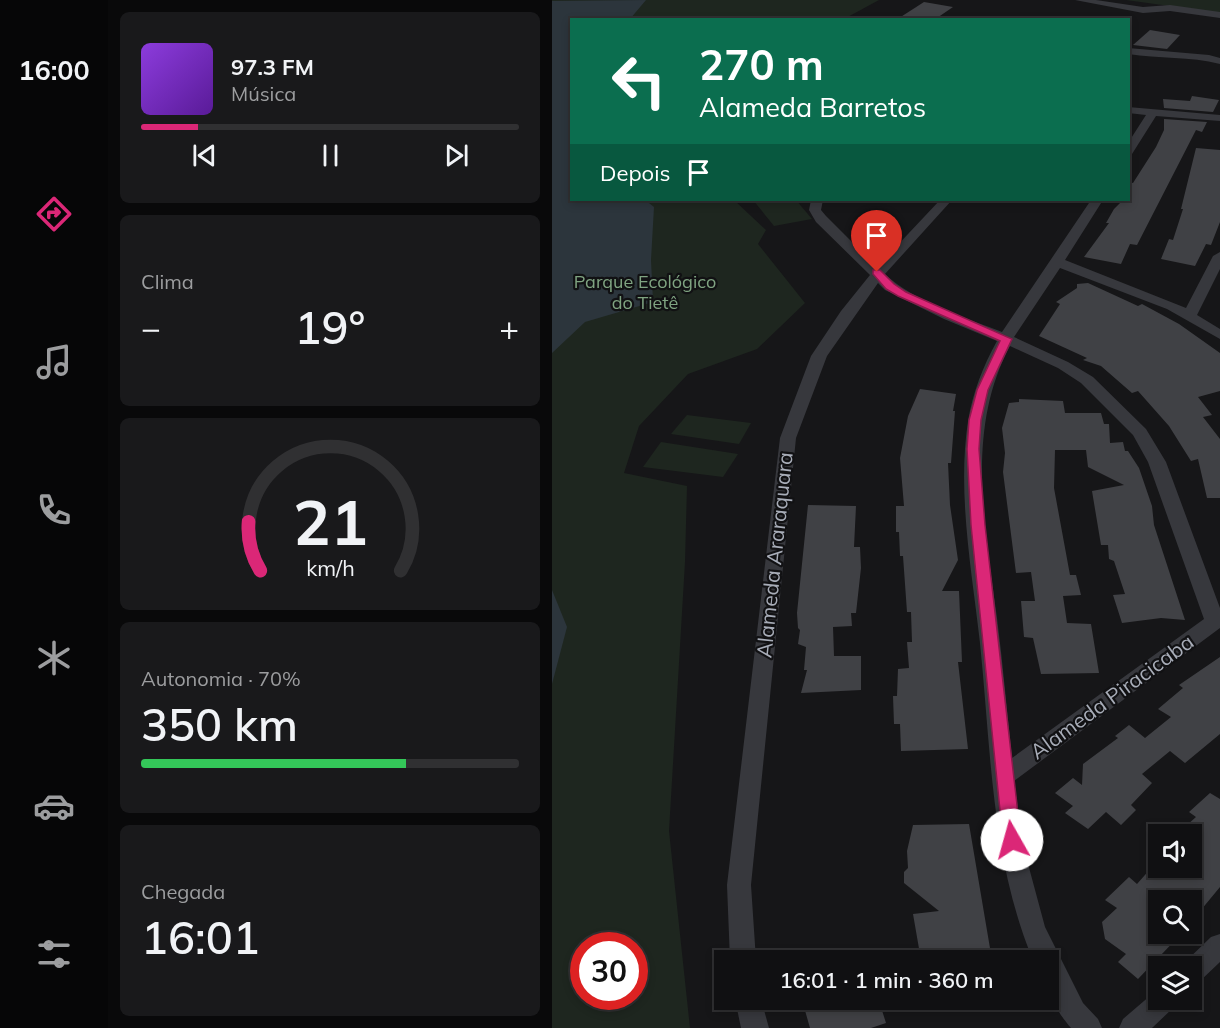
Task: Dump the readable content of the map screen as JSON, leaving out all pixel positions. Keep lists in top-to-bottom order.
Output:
{
  "streets": {
    "street": ["Alameda Araraquara", "Alameda Piracicaba"]
  },
  "parks": ["Parque Ecológico do Tietê"],
  "page": {
    "tabs": "16:00",
    "turn": ["270 m", "Alameda Barretos"],
    "song": ["97.3 FM", "Música"],
    "then": "Depois",
    "tile": [
      "Clima",
      ["Autonomia · 70%", "350 km"],
      ["Chegada", "16:01"]
    ],
    "heat": ["−", "19°", "+"],
    "limit": "30",
    "trip": "16:01 · 1 min · 360 m",
    "gauge": ["21", "km/h"]
  }
}
